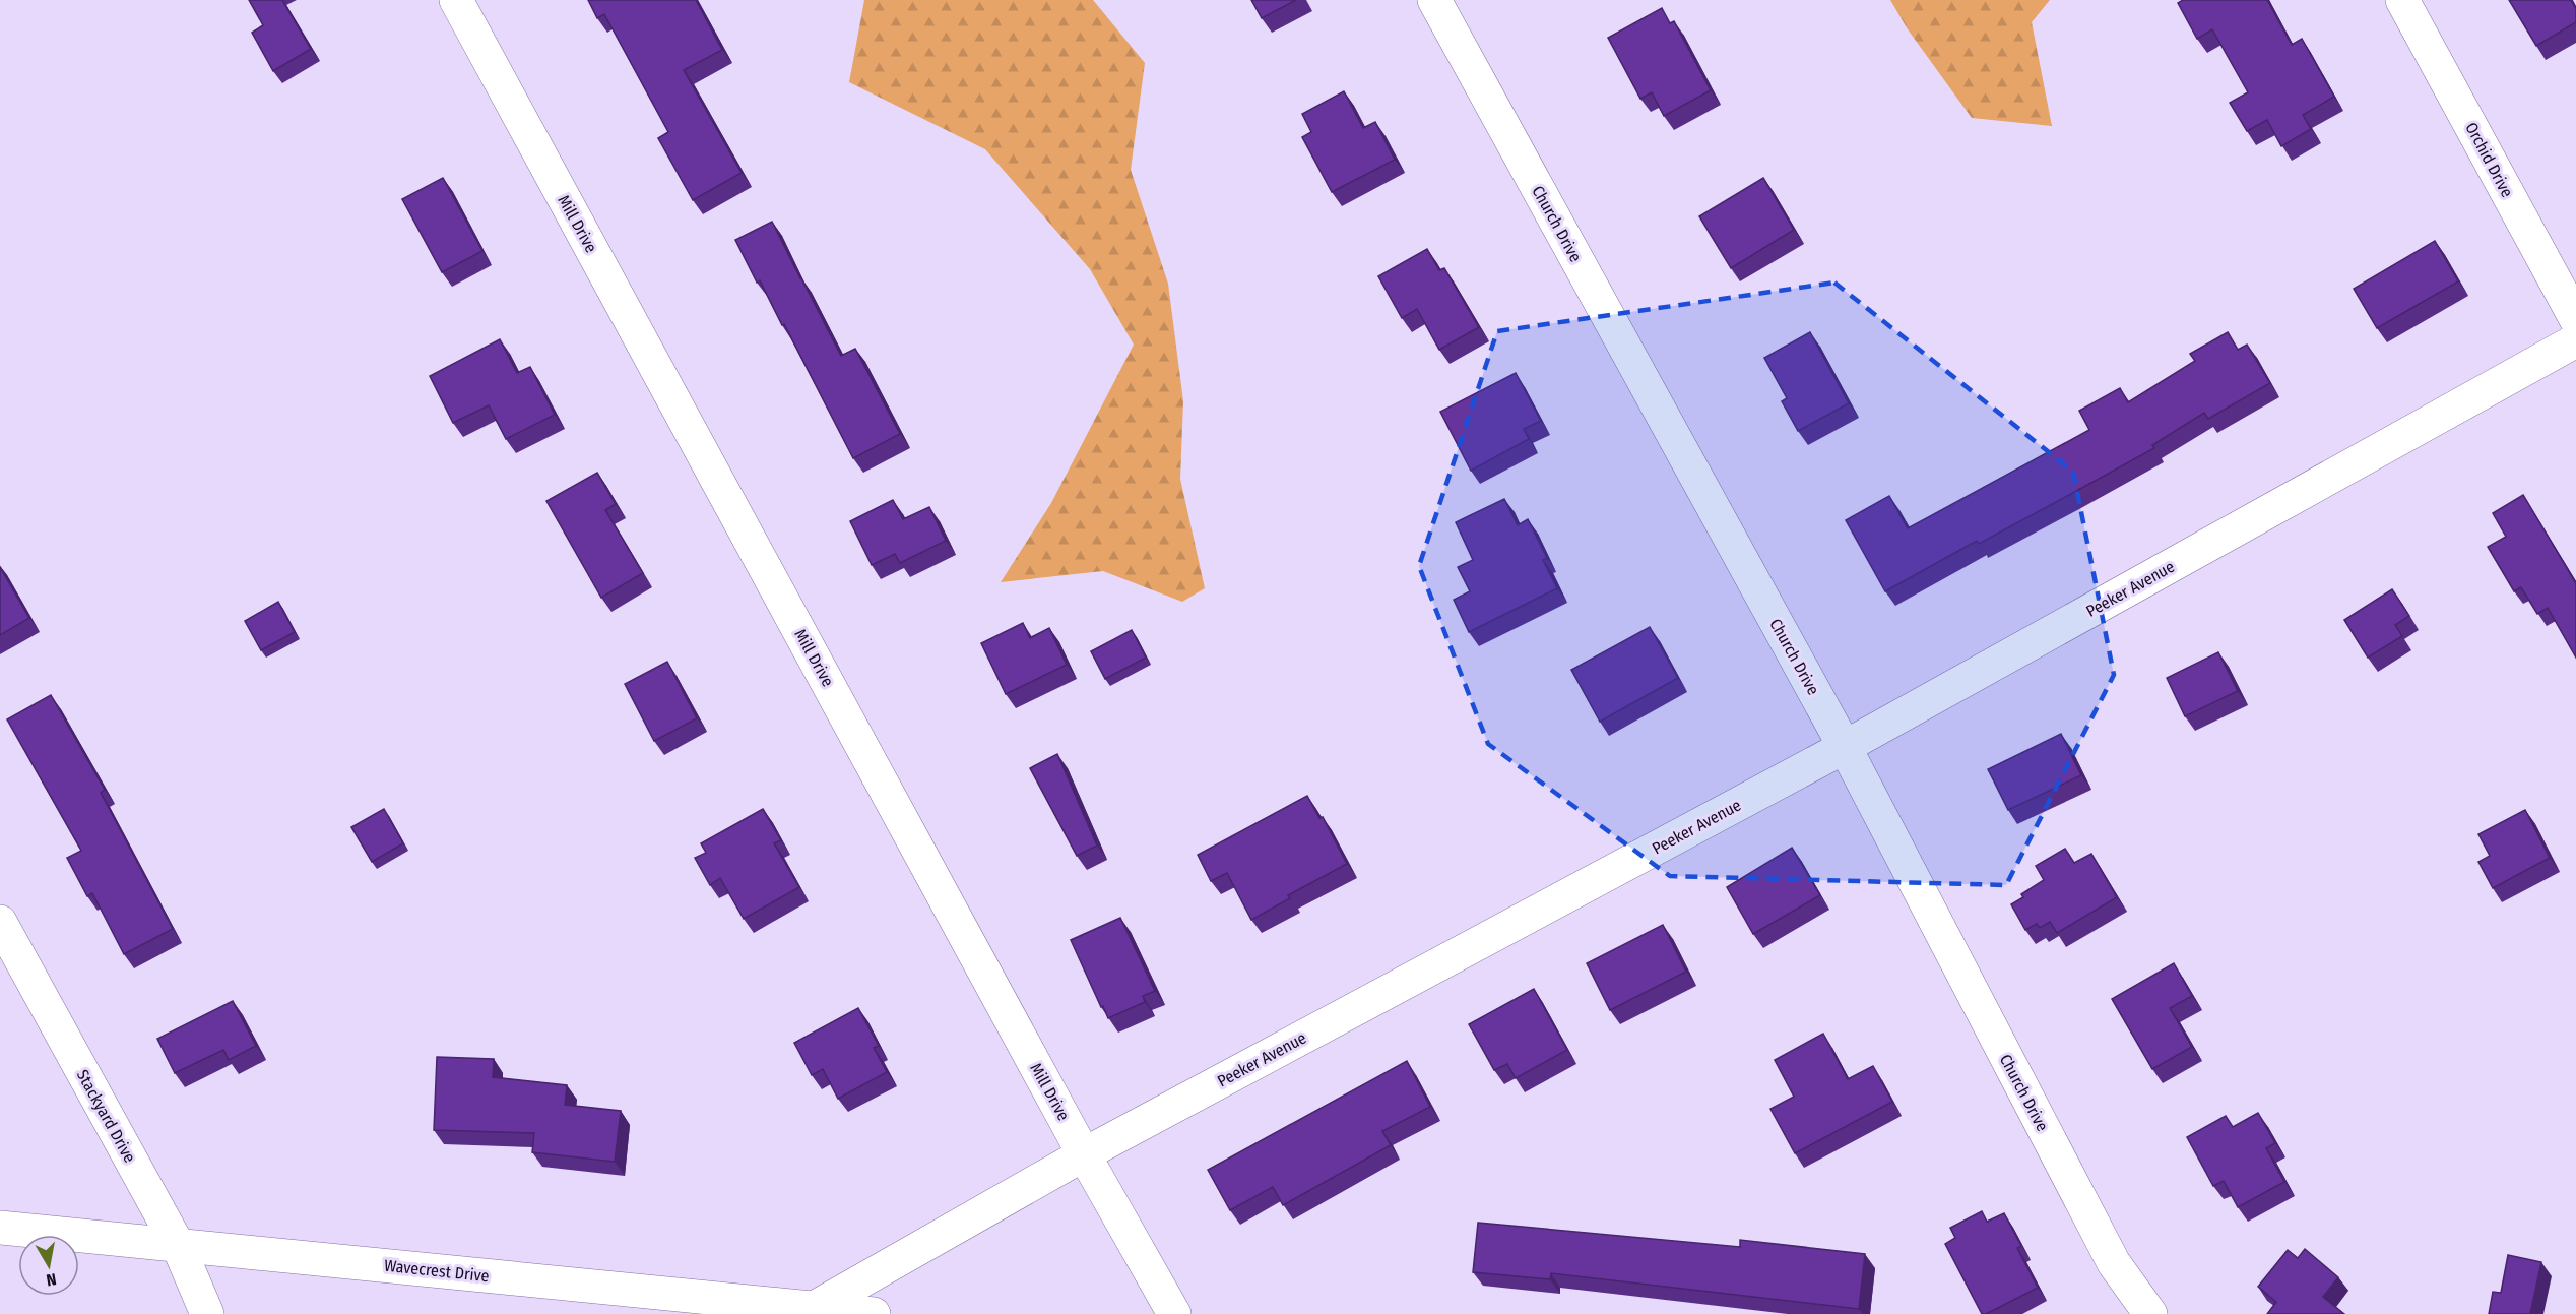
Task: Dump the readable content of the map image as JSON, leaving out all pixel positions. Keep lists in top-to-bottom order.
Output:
{
  "streets": {
    "street": [
      "Orchid Drive",
      "Mill Drive",
      "Church Drive",
      "Peeker Avenue",
      "Stackyard Drive",
      "Wavecrest Drive"
    ]
  },
  "crossings": [
    ["Mill Drive", "Peeker Avenue"],
    ["Church Drive", "Peeker Avenue"],
    ["Peeker Avenue", "Wavecrest Drive"],
    ["Stackyard Drive", "Wavecrest Drive"]
  ],
  "north": "bottom"
}
